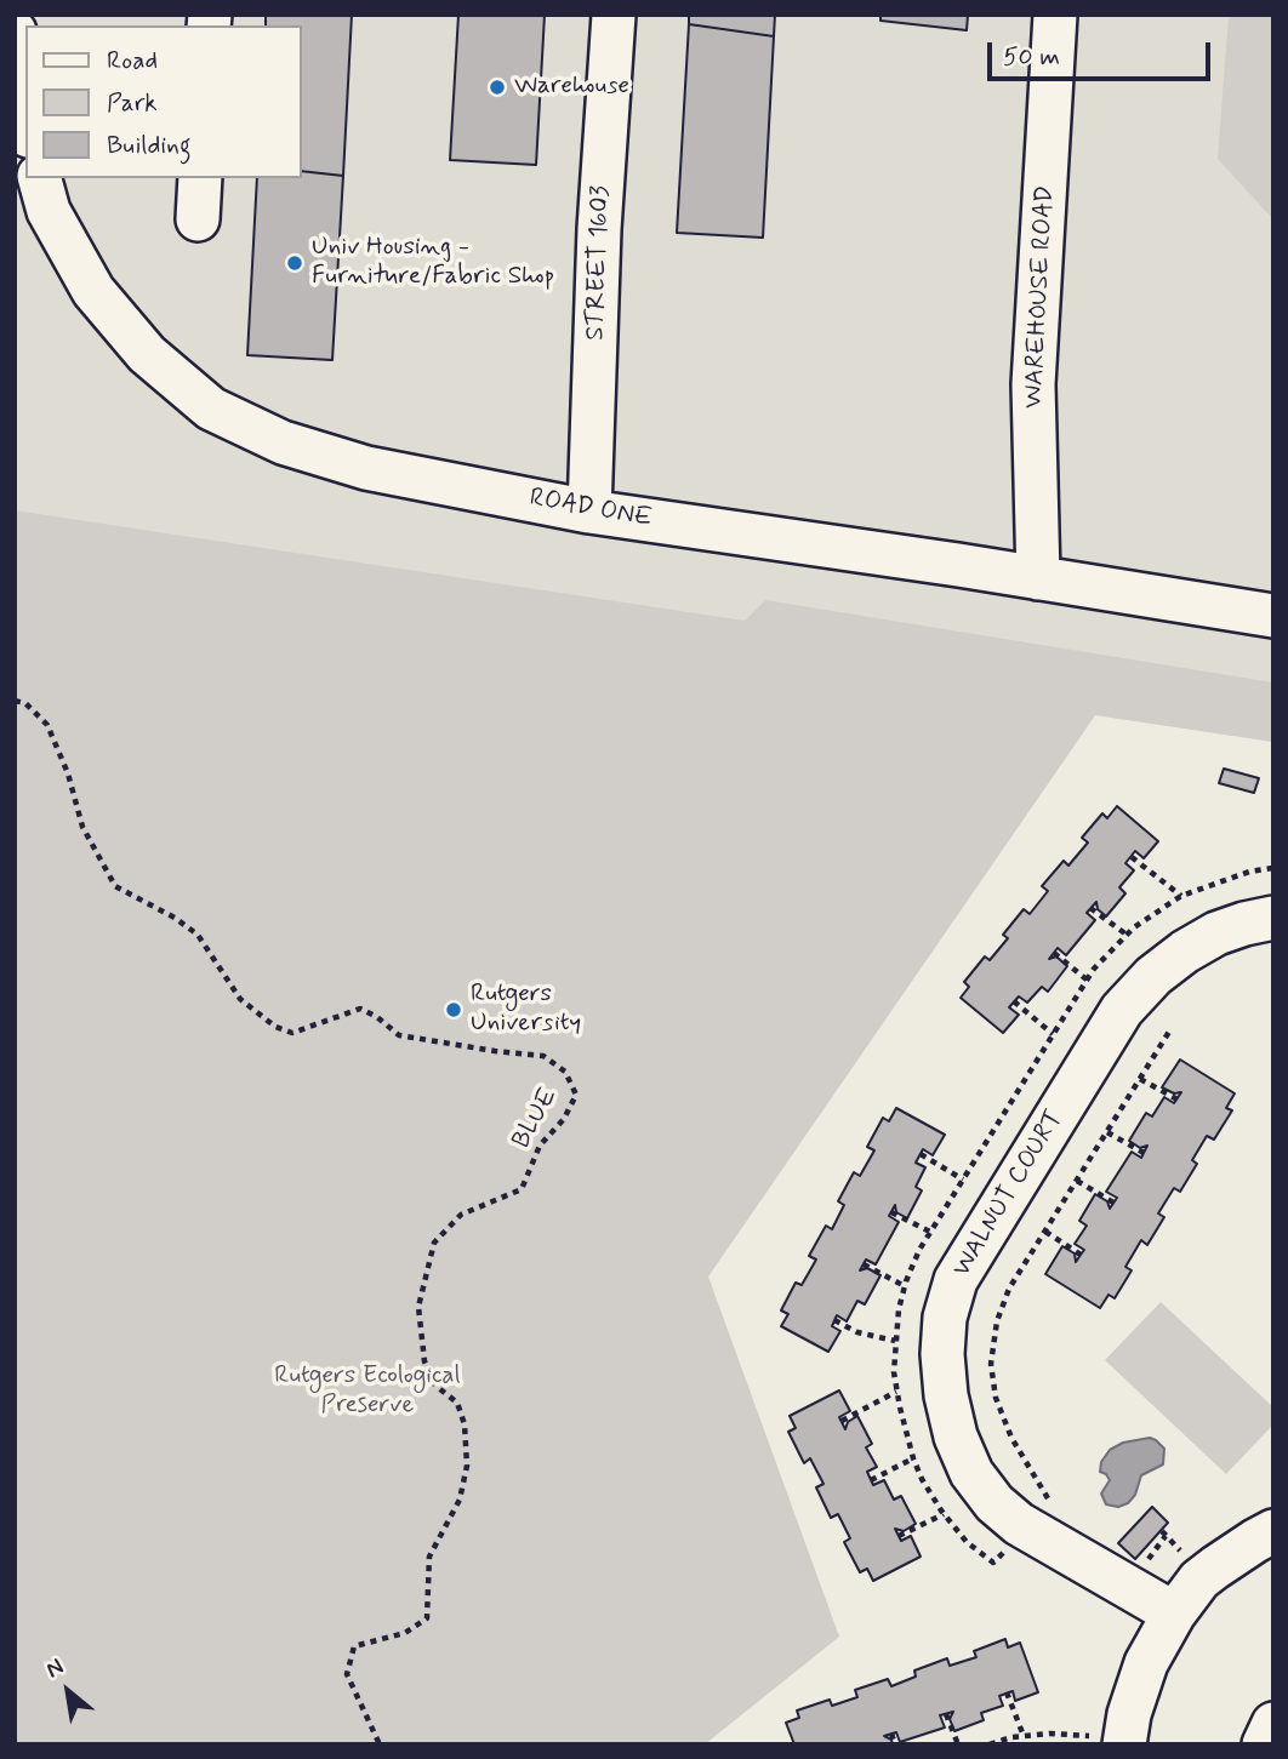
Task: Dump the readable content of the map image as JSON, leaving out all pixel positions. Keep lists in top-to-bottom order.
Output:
{
  "streets": {
    "street": [
      "STREET 1603",
      "WAREHOUSE ROAD",
      "ROAD ONE",
      "WALNUT COURT"
    ],
    "path": ["BLUE"]
  },
  "crossings": [
    ["STREET 1603", "ROAD ONE"],
    ["WAREHOUSE ROAD", "ROAD ONE"]
  ],
  "parks": ["Rutgers Ecological Preserve"],
  "places": ["Warehouse", "Univ Housing - Furniture/Fabric Shop", "Rutgers University"],
  "legend": ["Road", "Park", "Building"],
  "scale_bar": "50 m",
  "north": "top left"
}
